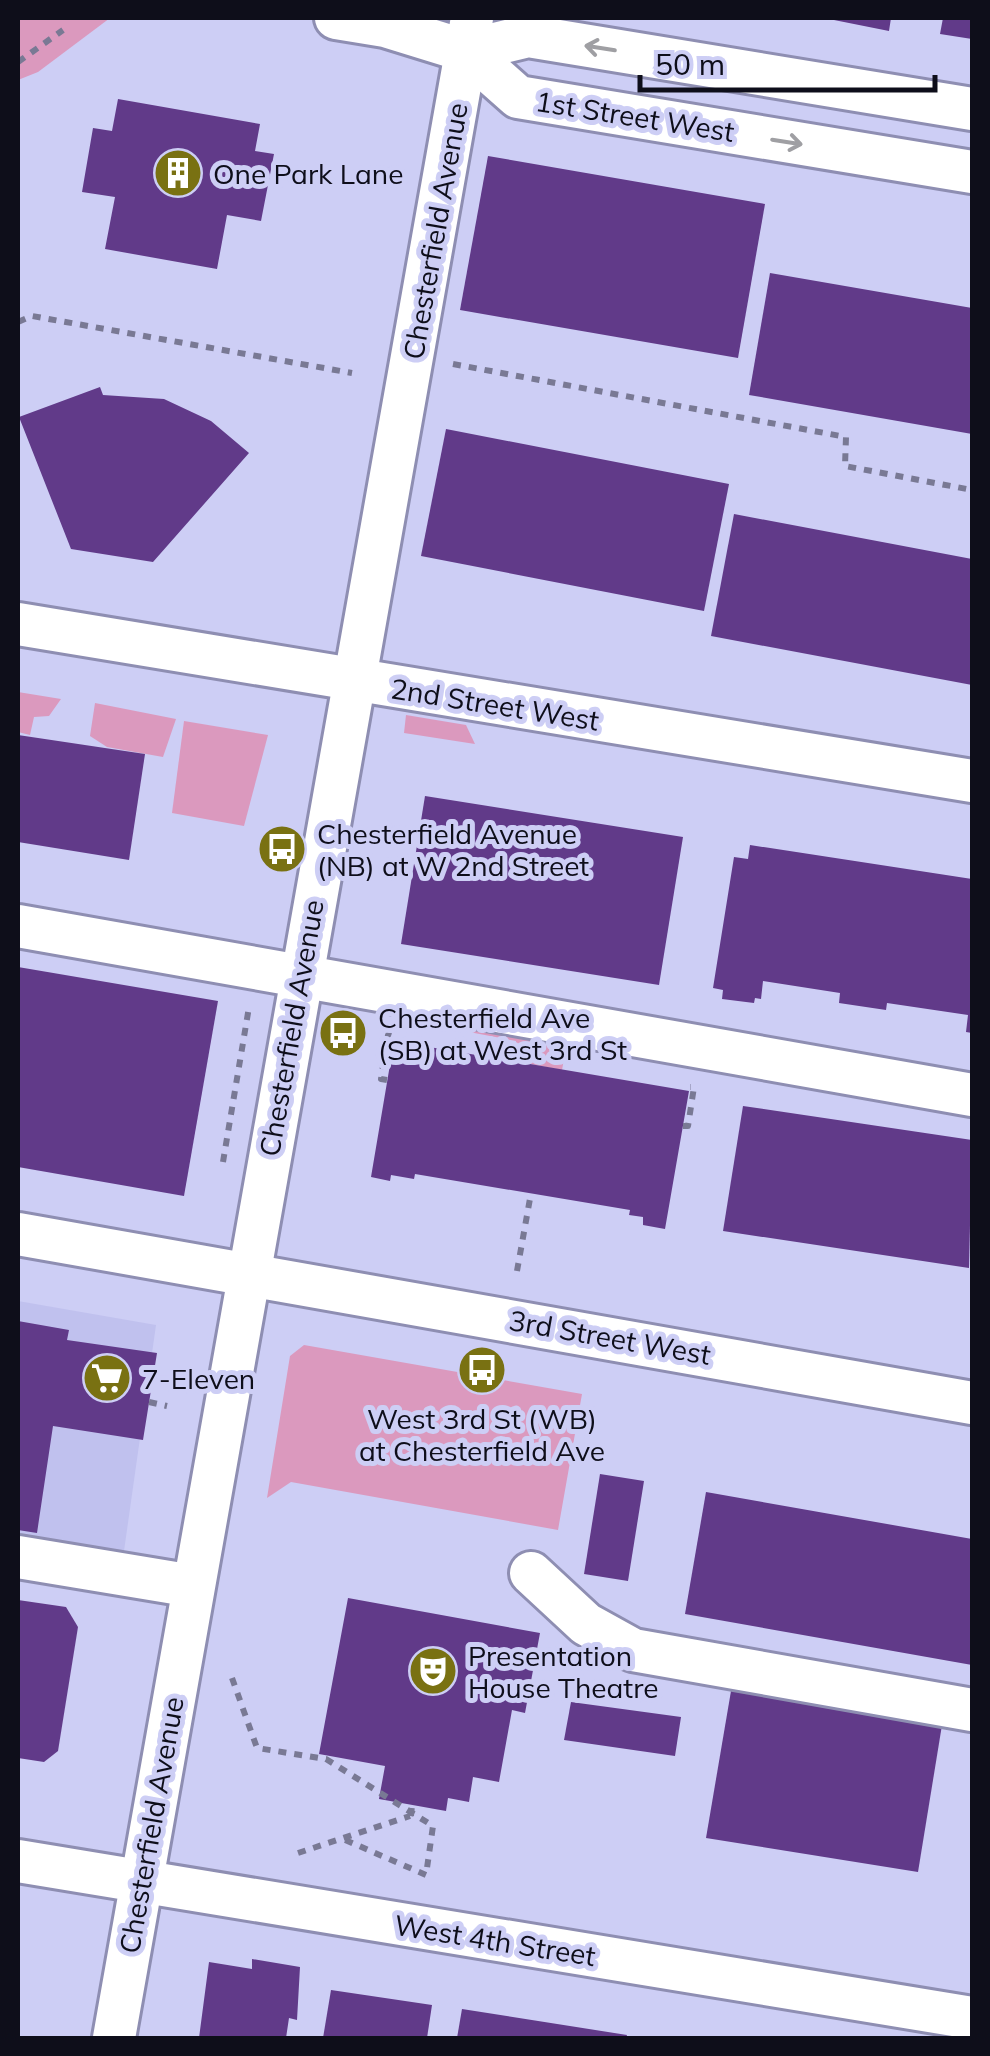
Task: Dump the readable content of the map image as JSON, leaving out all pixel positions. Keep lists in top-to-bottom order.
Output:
{
  "streets": {
    "street": [
      "1st Street West",
      "Chesterfield Avenue",
      "2nd Street West",
      "3rd Street West",
      "West 4th Street"
    ]
  },
  "crossings": [
    ["1st Street West", "Chesterfield Avenue"],
    ["Chesterfield Avenue", "2nd Street West"],
    ["Chesterfield Avenue", "3rd Street West"],
    ["Chesterfield Avenue", "West 4th Street"]
  ],
  "places": {
    "building": ["One Park Lane"],
    "bus stop": ["Chesterfield Avenue (NB) at W 2nd Street", "Chesterfield Ave (SB) at West 3rd St", "West 3rd St (WB) at Chesterfield Ave"],
    "supermarket": ["7-Eleven"],
    "theatre": ["Presentation House Theatre"]
  },
  "scale_bar": "50 m"
}
